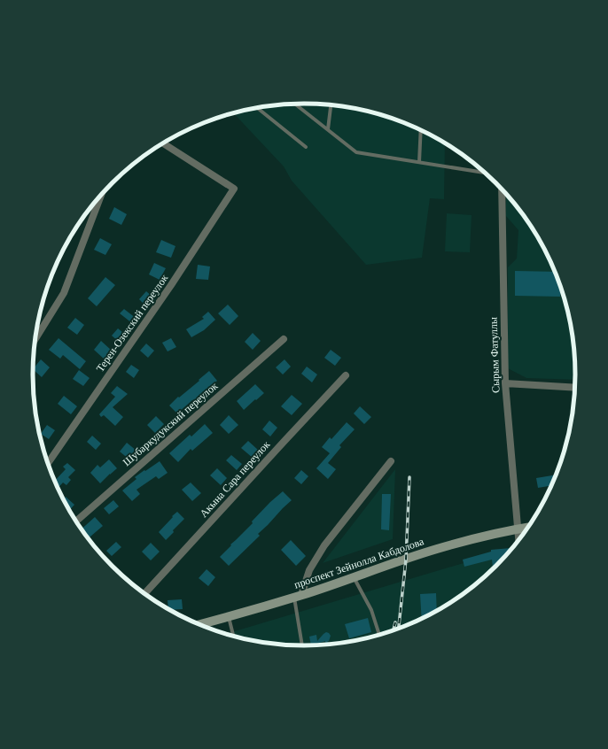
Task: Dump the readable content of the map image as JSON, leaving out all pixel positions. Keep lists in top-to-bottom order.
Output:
{
  "streets": {
    "main road": ["проспект Зейнолла Кабдолова"],
    "street": [
      "Терен-Озекский переулок",
      "Сырым Фатуллы",
      "Шубаркудукский переулок",
      "Акына Сара переулок"
    ]
  },
  "crossings": [
    ["Сырым Фатуллы", "проспект Зейнолла Кабдолова"]
  ]
}
